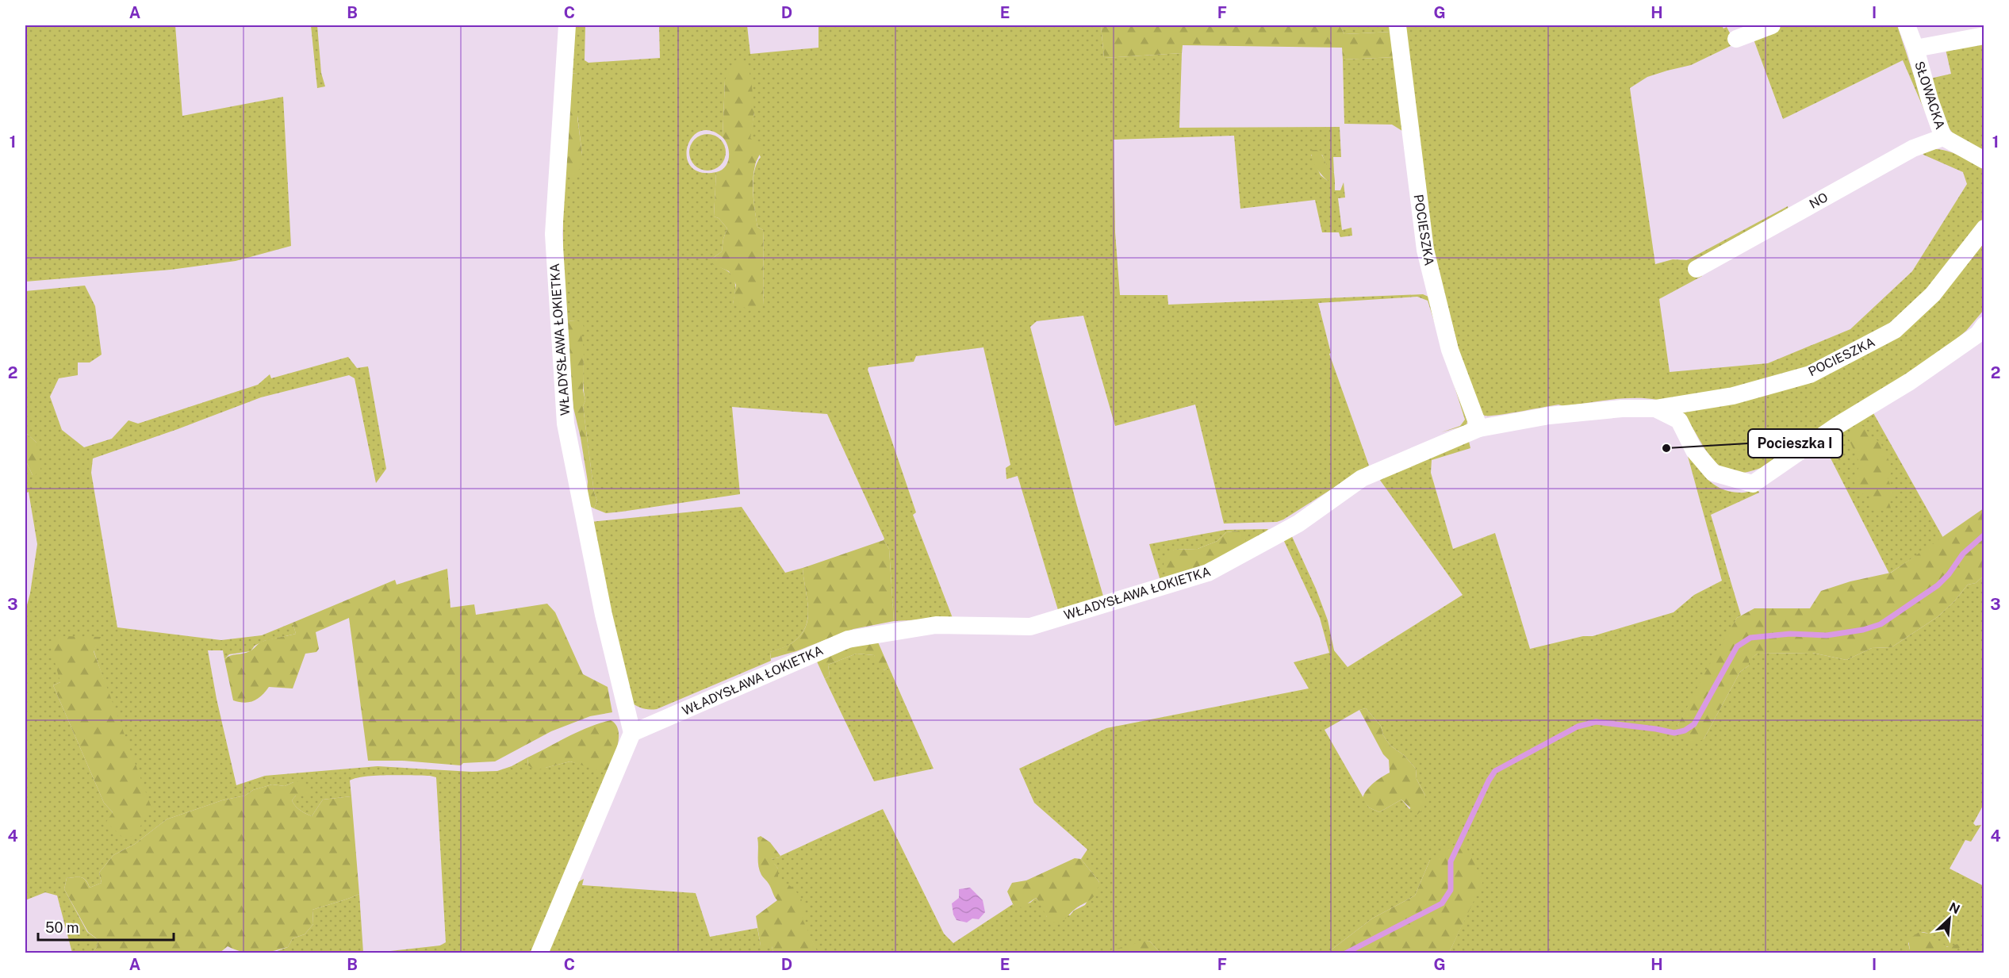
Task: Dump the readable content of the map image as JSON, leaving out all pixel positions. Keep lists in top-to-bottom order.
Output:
{
  "streets": {
    "street": [
      "SŁOWACKA",
      "NO",
      "POCIESZKA",
      "WŁADYSŁAWA ŁOKIETKA"
    ]
  },
  "crossings": [
    ["SŁOWACKA", "NO"],
    ["POCIESZKA", "WŁADYSŁAWA ŁOKIETKA"]
  ],
  "places": ["Pocieszka I"],
  "scale_bar": "50 m",
  "north": "top right",
  "grid": {
    "columns": [
      "A",
      "B",
      "C",
      "D",
      "E",
      "F",
      "G",
      "H",
      "I"
    ],
    "rows": [
      "1",
      "2",
      "3",
      "4"
    ]
  }
}
